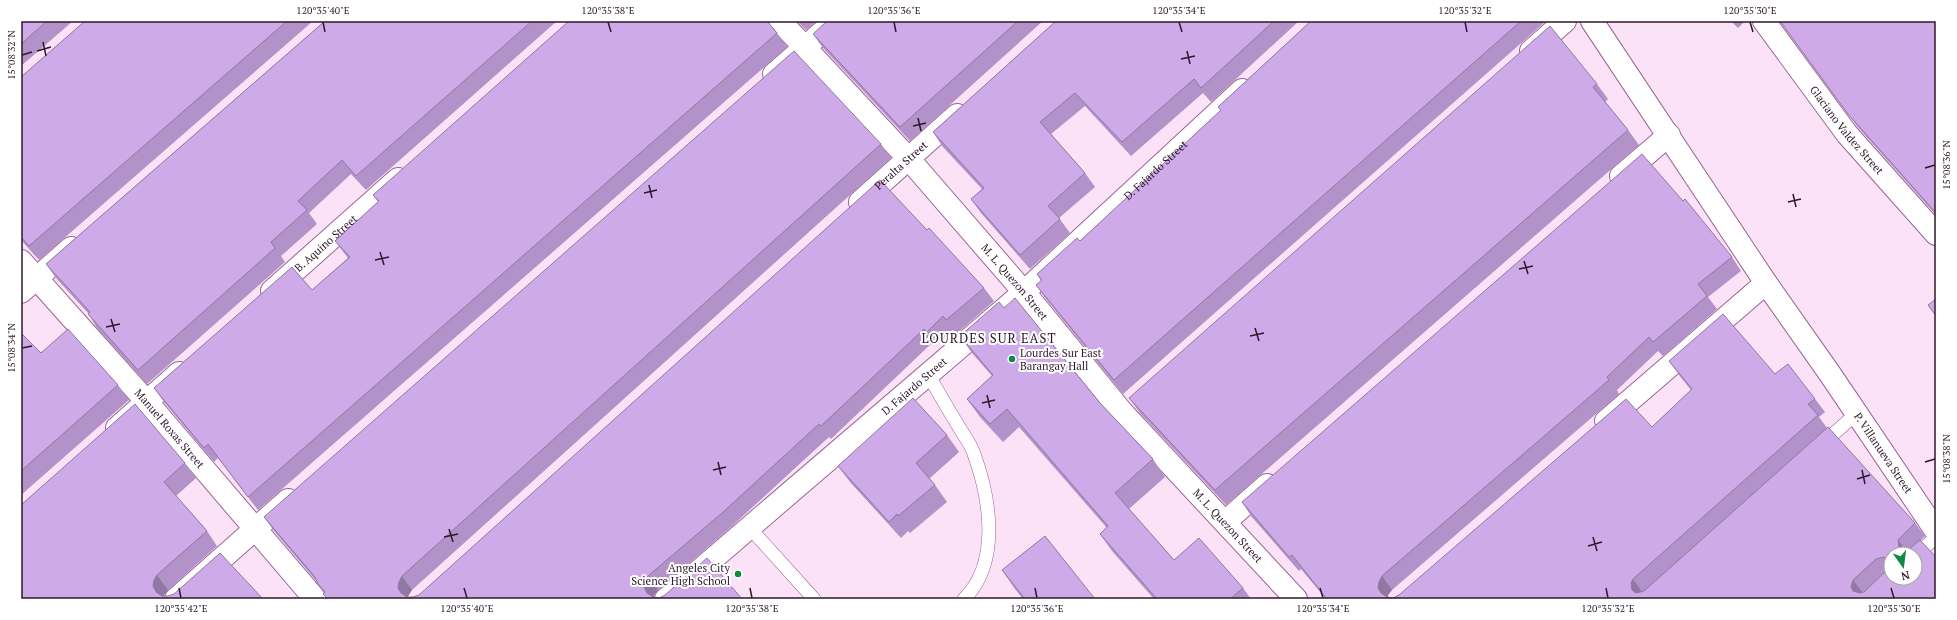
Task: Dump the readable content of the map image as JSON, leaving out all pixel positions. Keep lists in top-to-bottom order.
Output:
{
  "streets": {
    "street": [
      "Glaciano Valdez Street",
      "Peralta Street",
      "D. Fajardo Street",
      "B. Aquino Street",
      "M. L. Quezon Street",
      "Manuel Roxas Street",
      "P. Villanueva Street"
    ]
  },
  "crossings": [
    ["Peralta Street", "M. L. Quezon Street"],
    ["D. Fajardo Street", "M. L. Quezon Street"]
  ],
  "districts": ["LOURDES SUR EAST"],
  "places": ["Lourdes Sur East Barangay Hall", "Angeles City Science High School"],
  "north": "bottom",
  "coordinates": [
    "120°35'40\"E",
    "120°35'38\"E",
    "120°35'36\"E",
    "120°35'34\"E",
    "120°35'32\"E",
    "120°35'30\"E",
    "15°08'32\"N",
    "15°08'36\"N",
    "15°08'34\"N",
    "15°08'38\"N",
    "120°35'42\"E"
  ]
}
